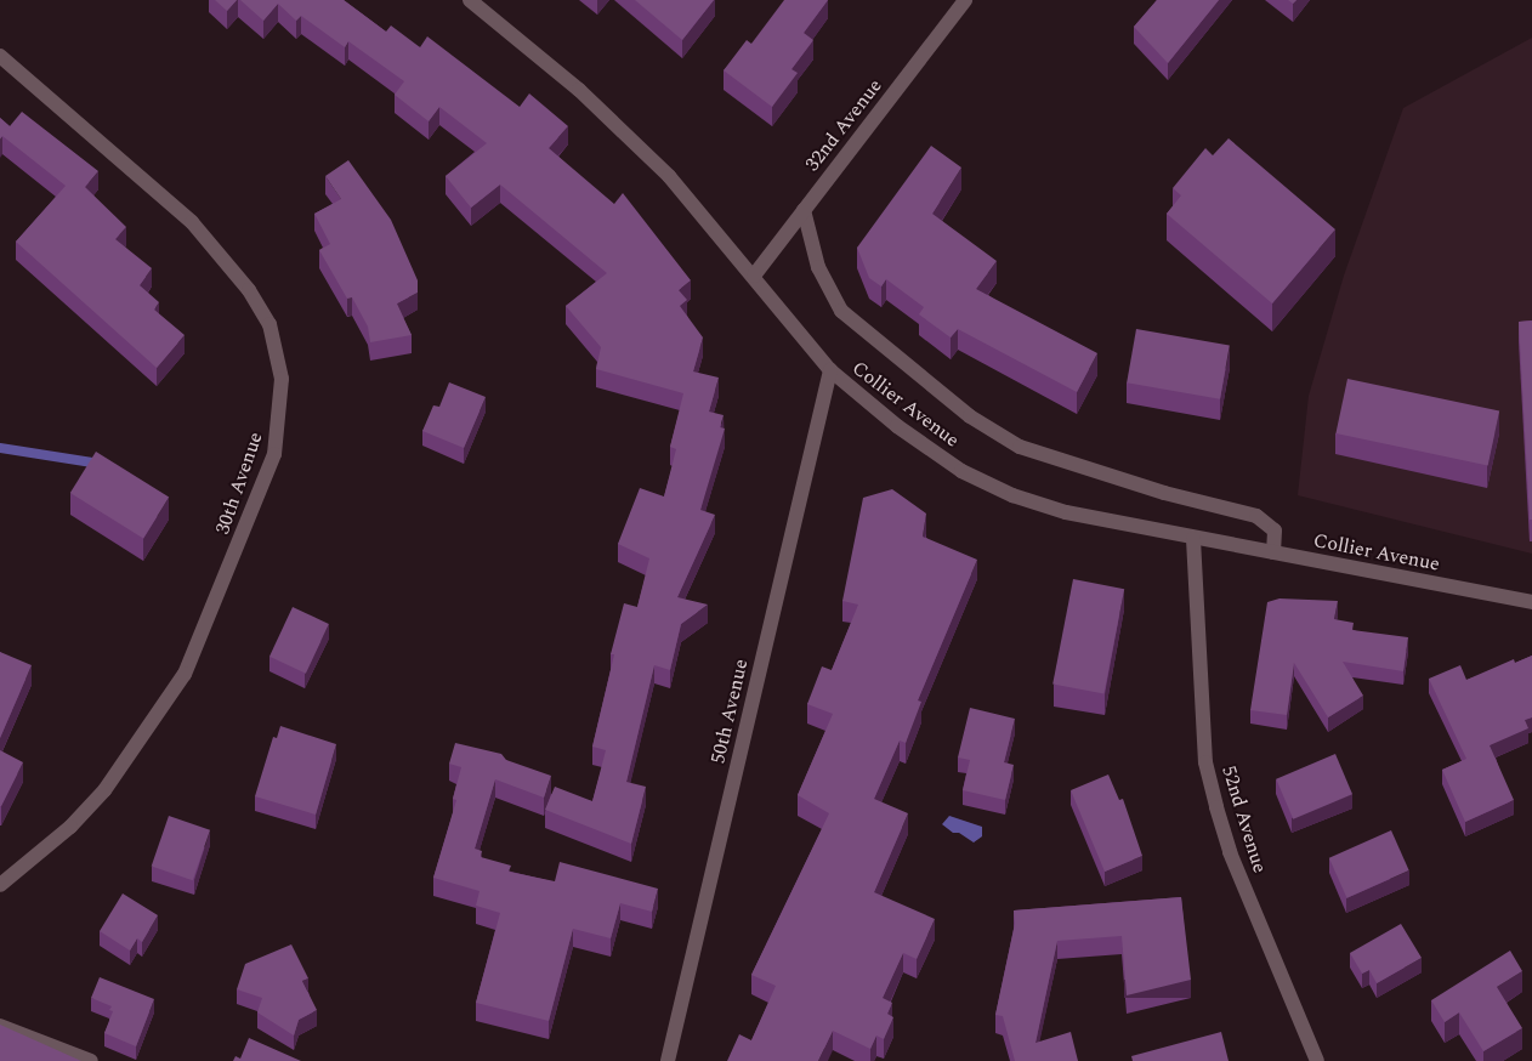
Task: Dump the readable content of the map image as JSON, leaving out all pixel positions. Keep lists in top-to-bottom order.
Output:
{
  "streets": {
    "street": [
      "32nd Avenue",
      "Collier Avenue",
      "30th Avenue",
      "50th Avenue",
      "52nd Avenue"
    ]
  },
  "crossings": [
    ["32nd Avenue", "Collier Avenue"],
    ["Collier Avenue", "50th Avenue"],
    ["Collier Avenue", "52nd Avenue"]
  ]
}
